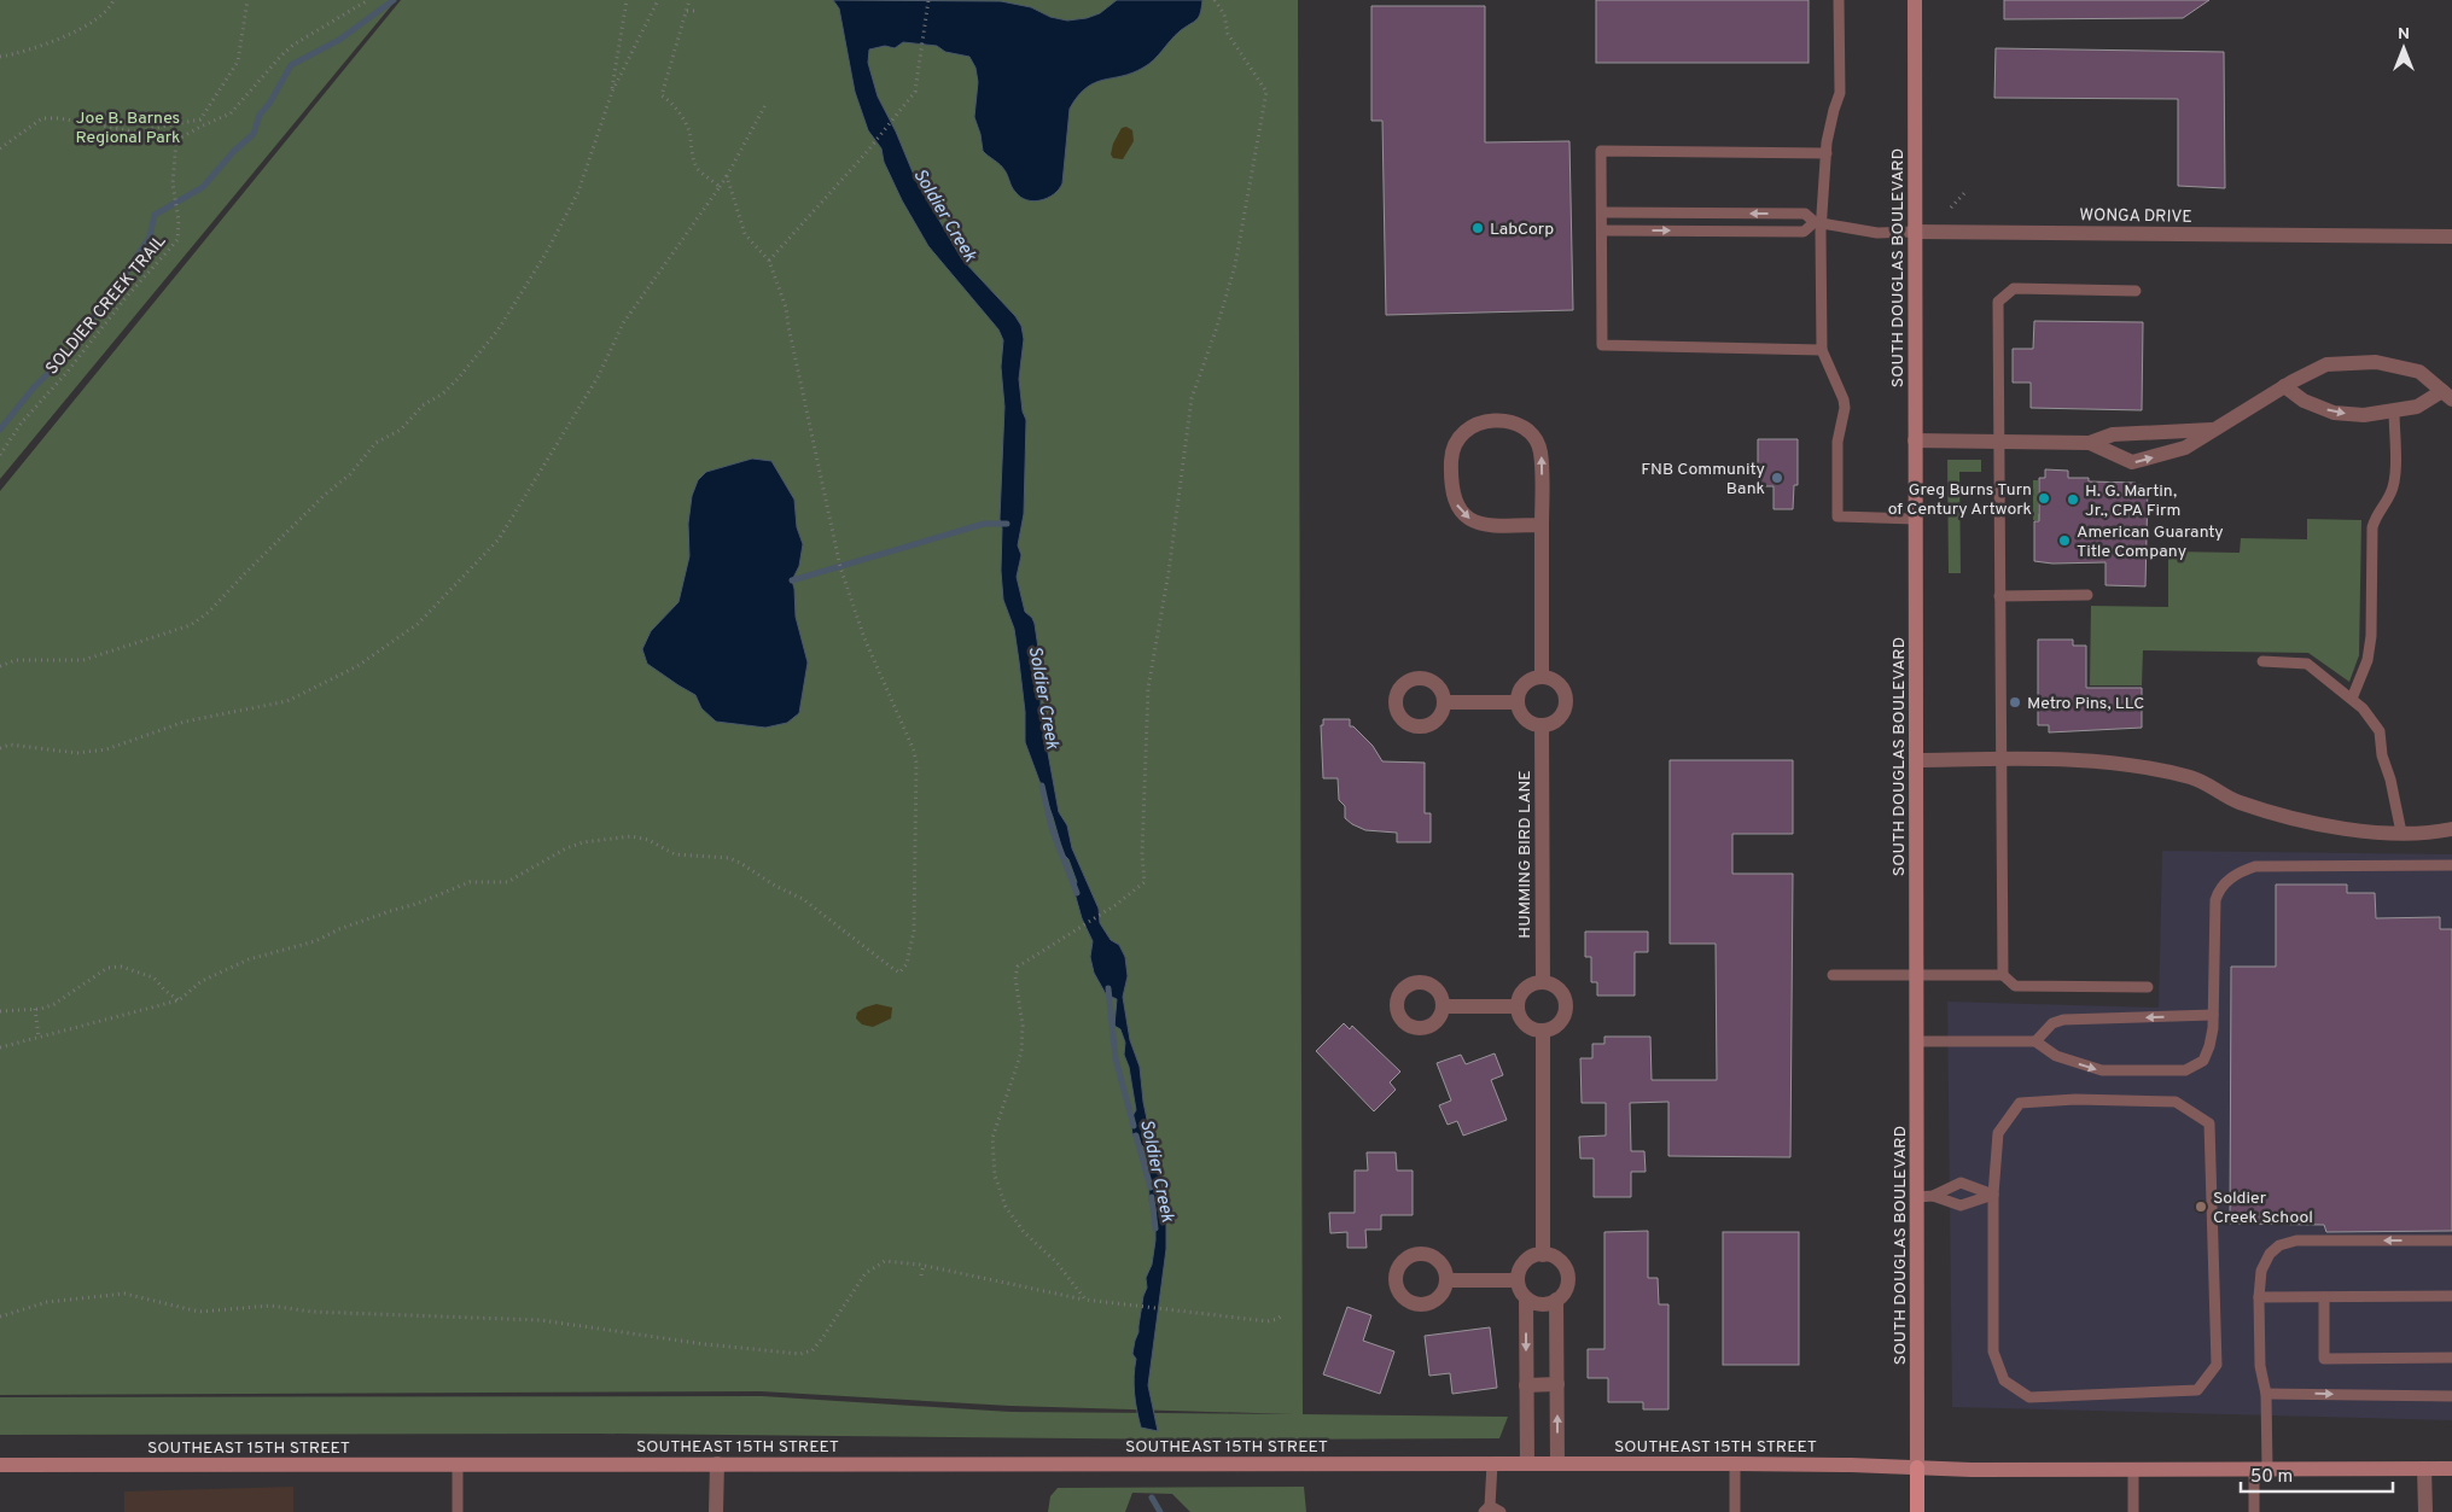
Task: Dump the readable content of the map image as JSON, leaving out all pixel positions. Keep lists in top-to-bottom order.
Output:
{
  "streets": {
    "main road": ["SOUTH DOUGLAS BOULEVARD", "SOUTHEAST 15TH STREET"],
    "street": ["WONGA DRIVE", "HUMMING BIRD LANE"],
    "path": ["SOLDIER CREEK TRAIL"]
  },
  "crossings": [
    ["WONGA DRIVE", "SOUTH DOUGLAS BOULEVARD"],
    ["SOUTH DOUGLAS BOULEVARD", "SOUTHEAST 15TH STREET"]
  ],
  "water": ["Soldier Creek"],
  "parks": ["Joe B. Barnes Regional Park"],
  "places": [
    "LabCorp",
    "FNB Community Bank",
    "Greg Burns Turn of Century Artwork",
    "H. G. Martin, Jr., CPA Firm",
    "American Guaranty Title Company",
    "Metro Pins, LLC",
    "Soldier Creek School"
  ],
  "scale_bar": "50 m",
  "north": "top"
}
